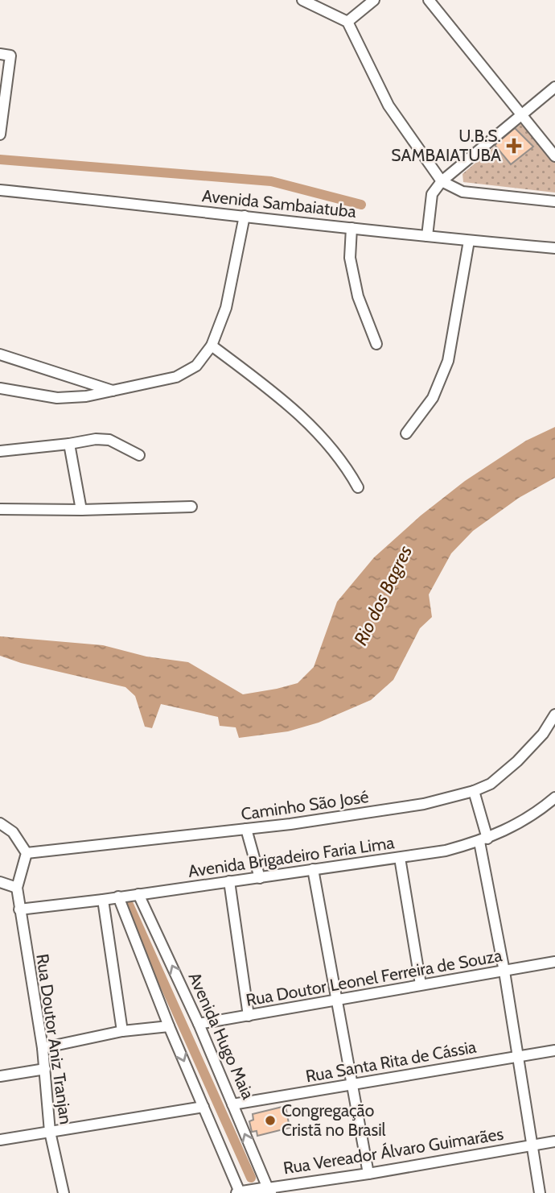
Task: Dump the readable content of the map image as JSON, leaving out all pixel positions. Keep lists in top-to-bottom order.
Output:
{
  "streets": {
    "street": [
      "Avenida Sambaiatuba",
      "Caminho São José",
      "Avenida Brigadeiro Faria Lima",
      "Rua Doutor Leonel Ferreira de Souza",
      "Avenida Hugo Maia",
      "Rua Doutor Aniz Tranjan",
      "Rua Santa Rita de Cássia",
      "Rua Vereador Álvaro Guimarães"
    ]
  },
  "crossings": [
    ["Avenida Brigadeiro Faria Lima", "Avenida Hugo Maia"],
    ["Avenida Brigadeiro Faria Lima", "Rua Doutor Aniz Tranjan"],
    ["Rua Doutor Leonel Ferreira de Souza", "Avenida Hugo Maia"],
    ["Avenida Hugo Maia", "Rua Santa Rita de Cássia"],
    ["Avenida Hugo Maia", "Rua Vereador Álvaro Guimarães"]
  ],
  "water": ["Rio dos Bagres"],
  "places": {
    "health": ["U.B.S. SAMBAIATUBA"],
    "other": ["Congregação Cristã no Brasil"]
  }
}
